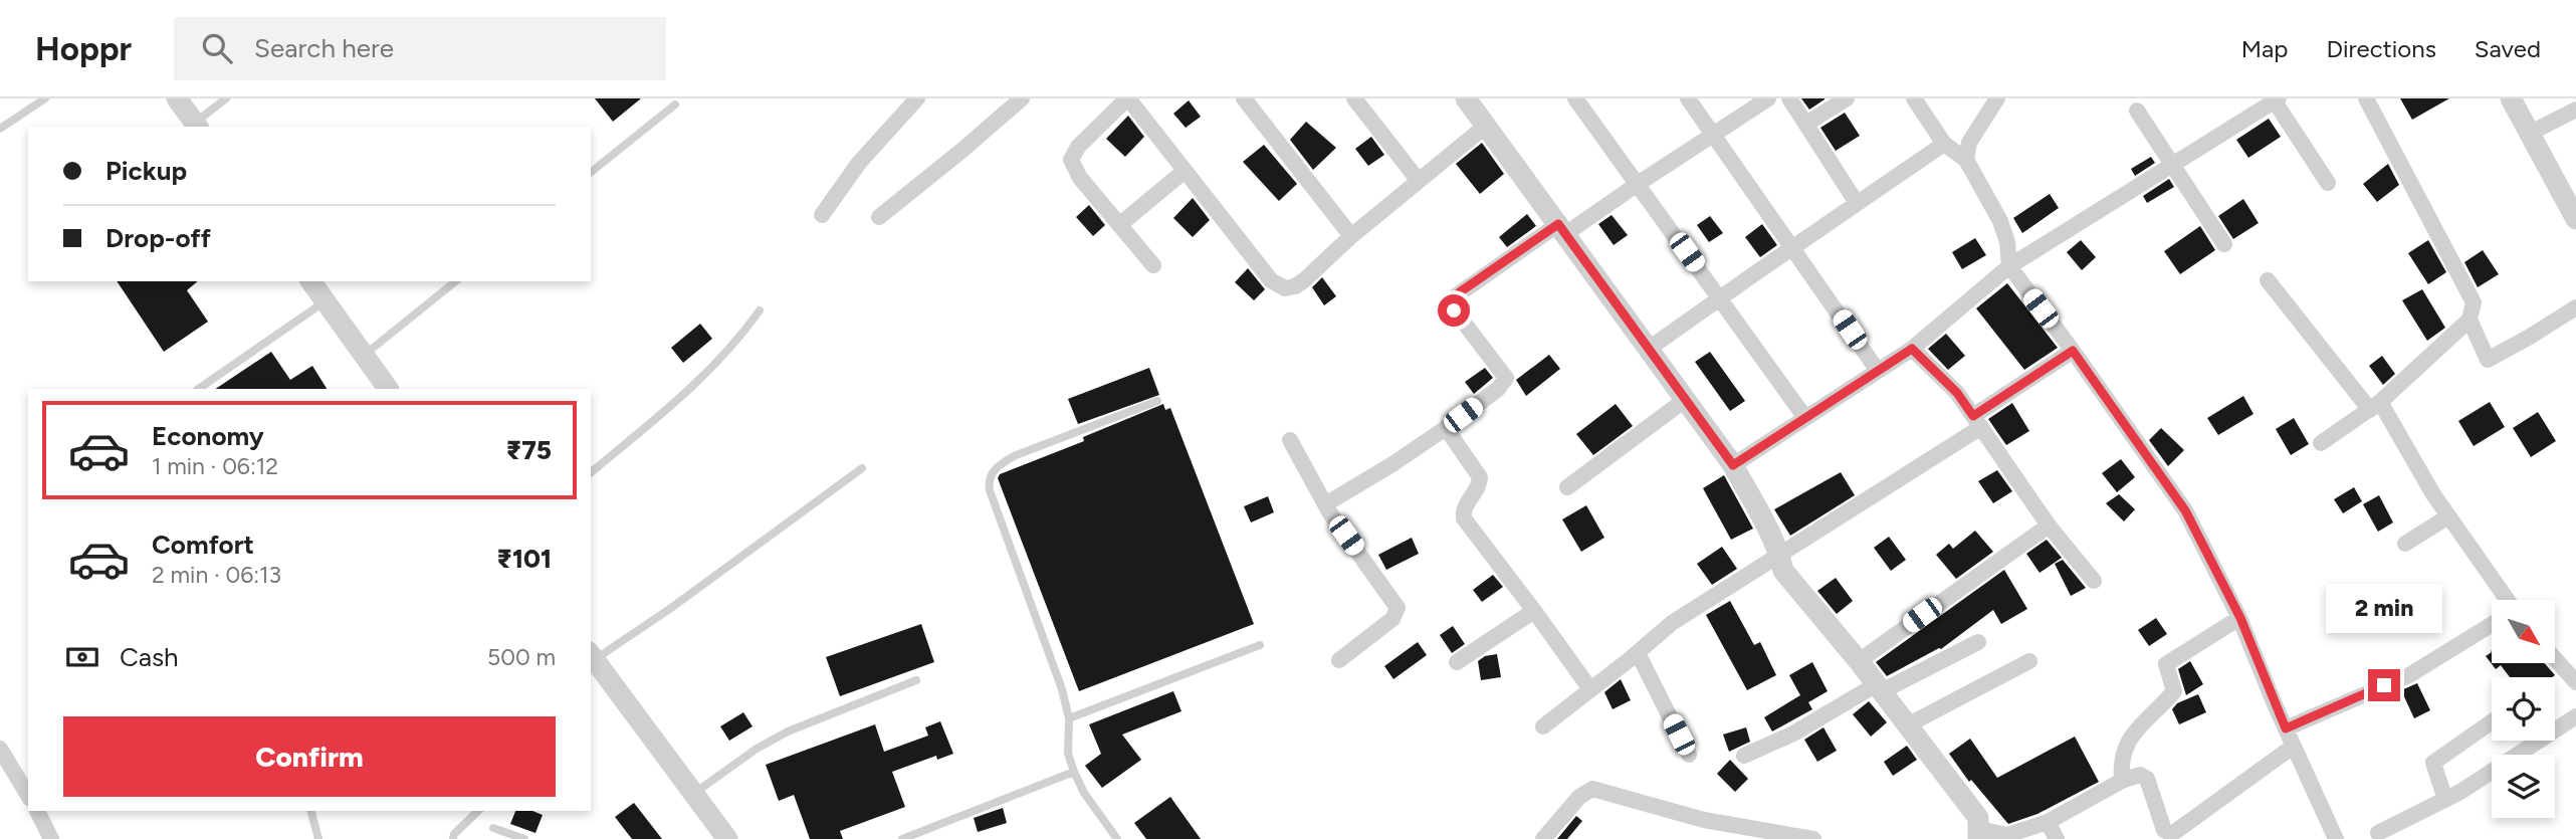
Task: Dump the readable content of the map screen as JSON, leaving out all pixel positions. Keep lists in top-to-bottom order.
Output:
{
  "north": "bottom right",
  "page": {
    "header": "Hoppr",
    "search": "Search here",
    "nav": ["Map", "Directions", "Saved"],
    "banner": ["Pickup", "Drop-off"],
    "list": [
      {
        "name": "Economy",
        "note": "1 min · 06:12",
        "value": "₹75"
      },
      {
        "name": "Comfort",
        "note": "2 min · 06:13",
        "value": "₹101"
      }
    ],
    "bubble": "2 min",
    "pay": ["Cash", "500 m"],
    "buttons": "Confirm"
  }
}
